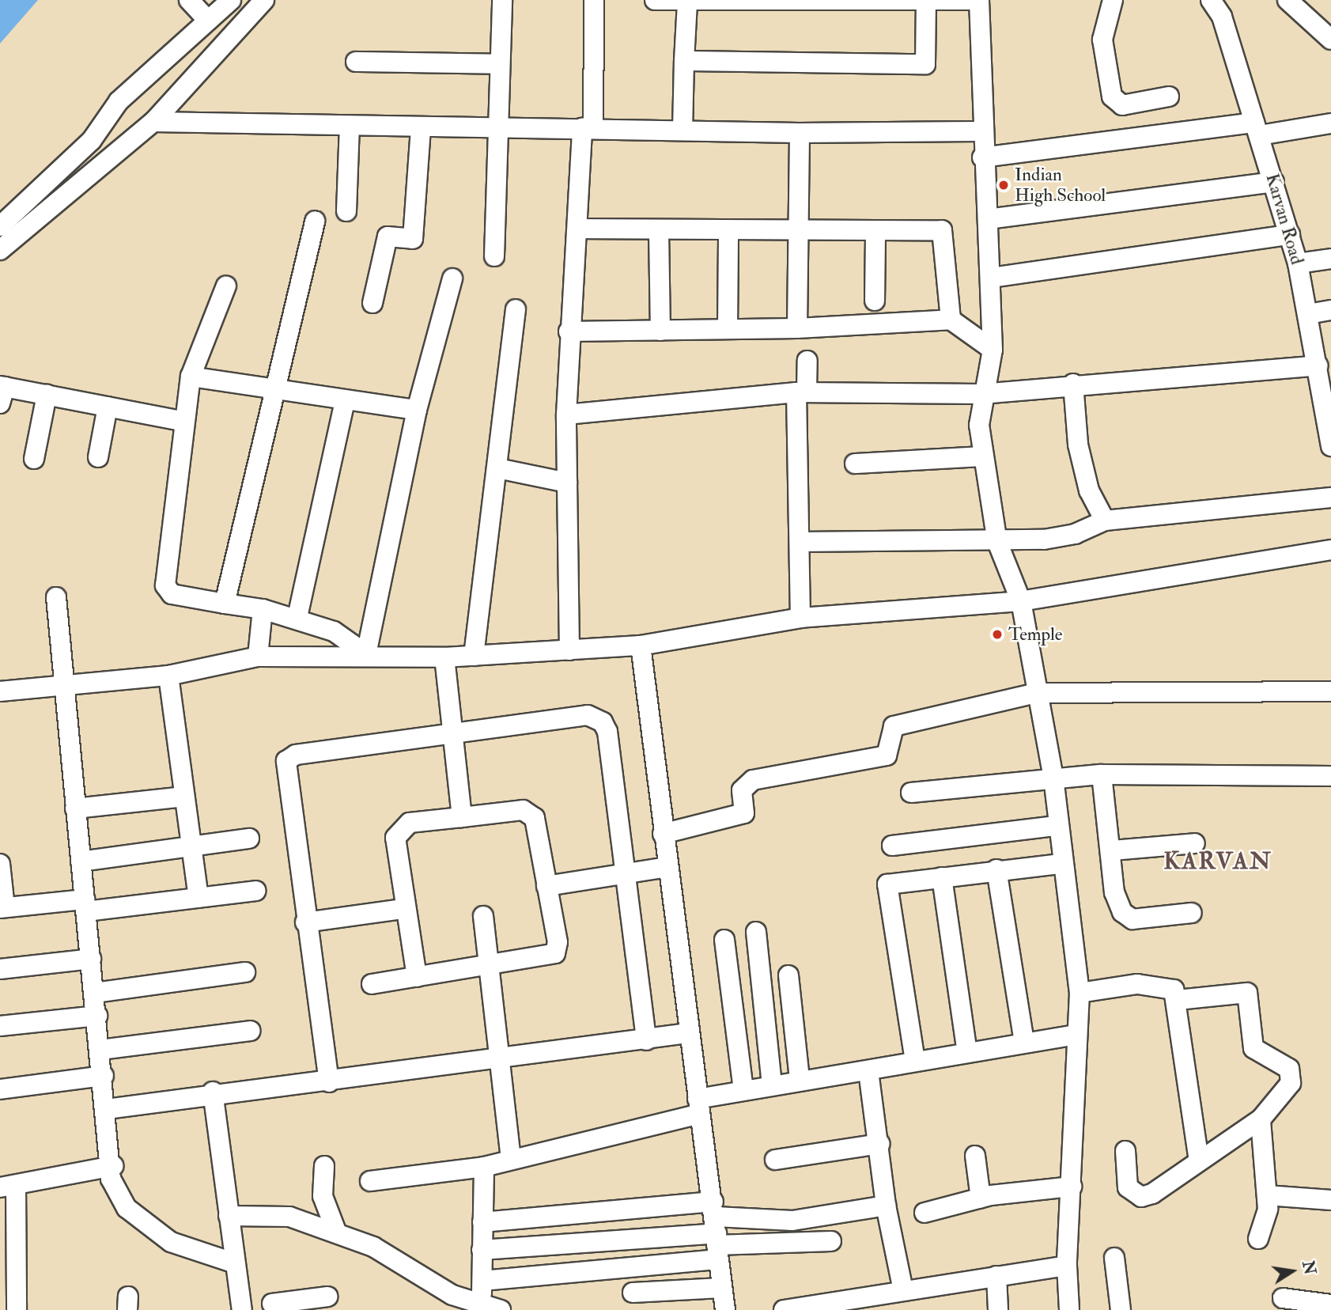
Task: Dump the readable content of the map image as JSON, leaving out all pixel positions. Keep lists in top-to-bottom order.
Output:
{
  "streets": {
    "street": ["Karvan Road"]
  },
  "districts": ["KARVAN"],
  "places": ["Indian High School", "Temple"],
  "north": "right"
}
